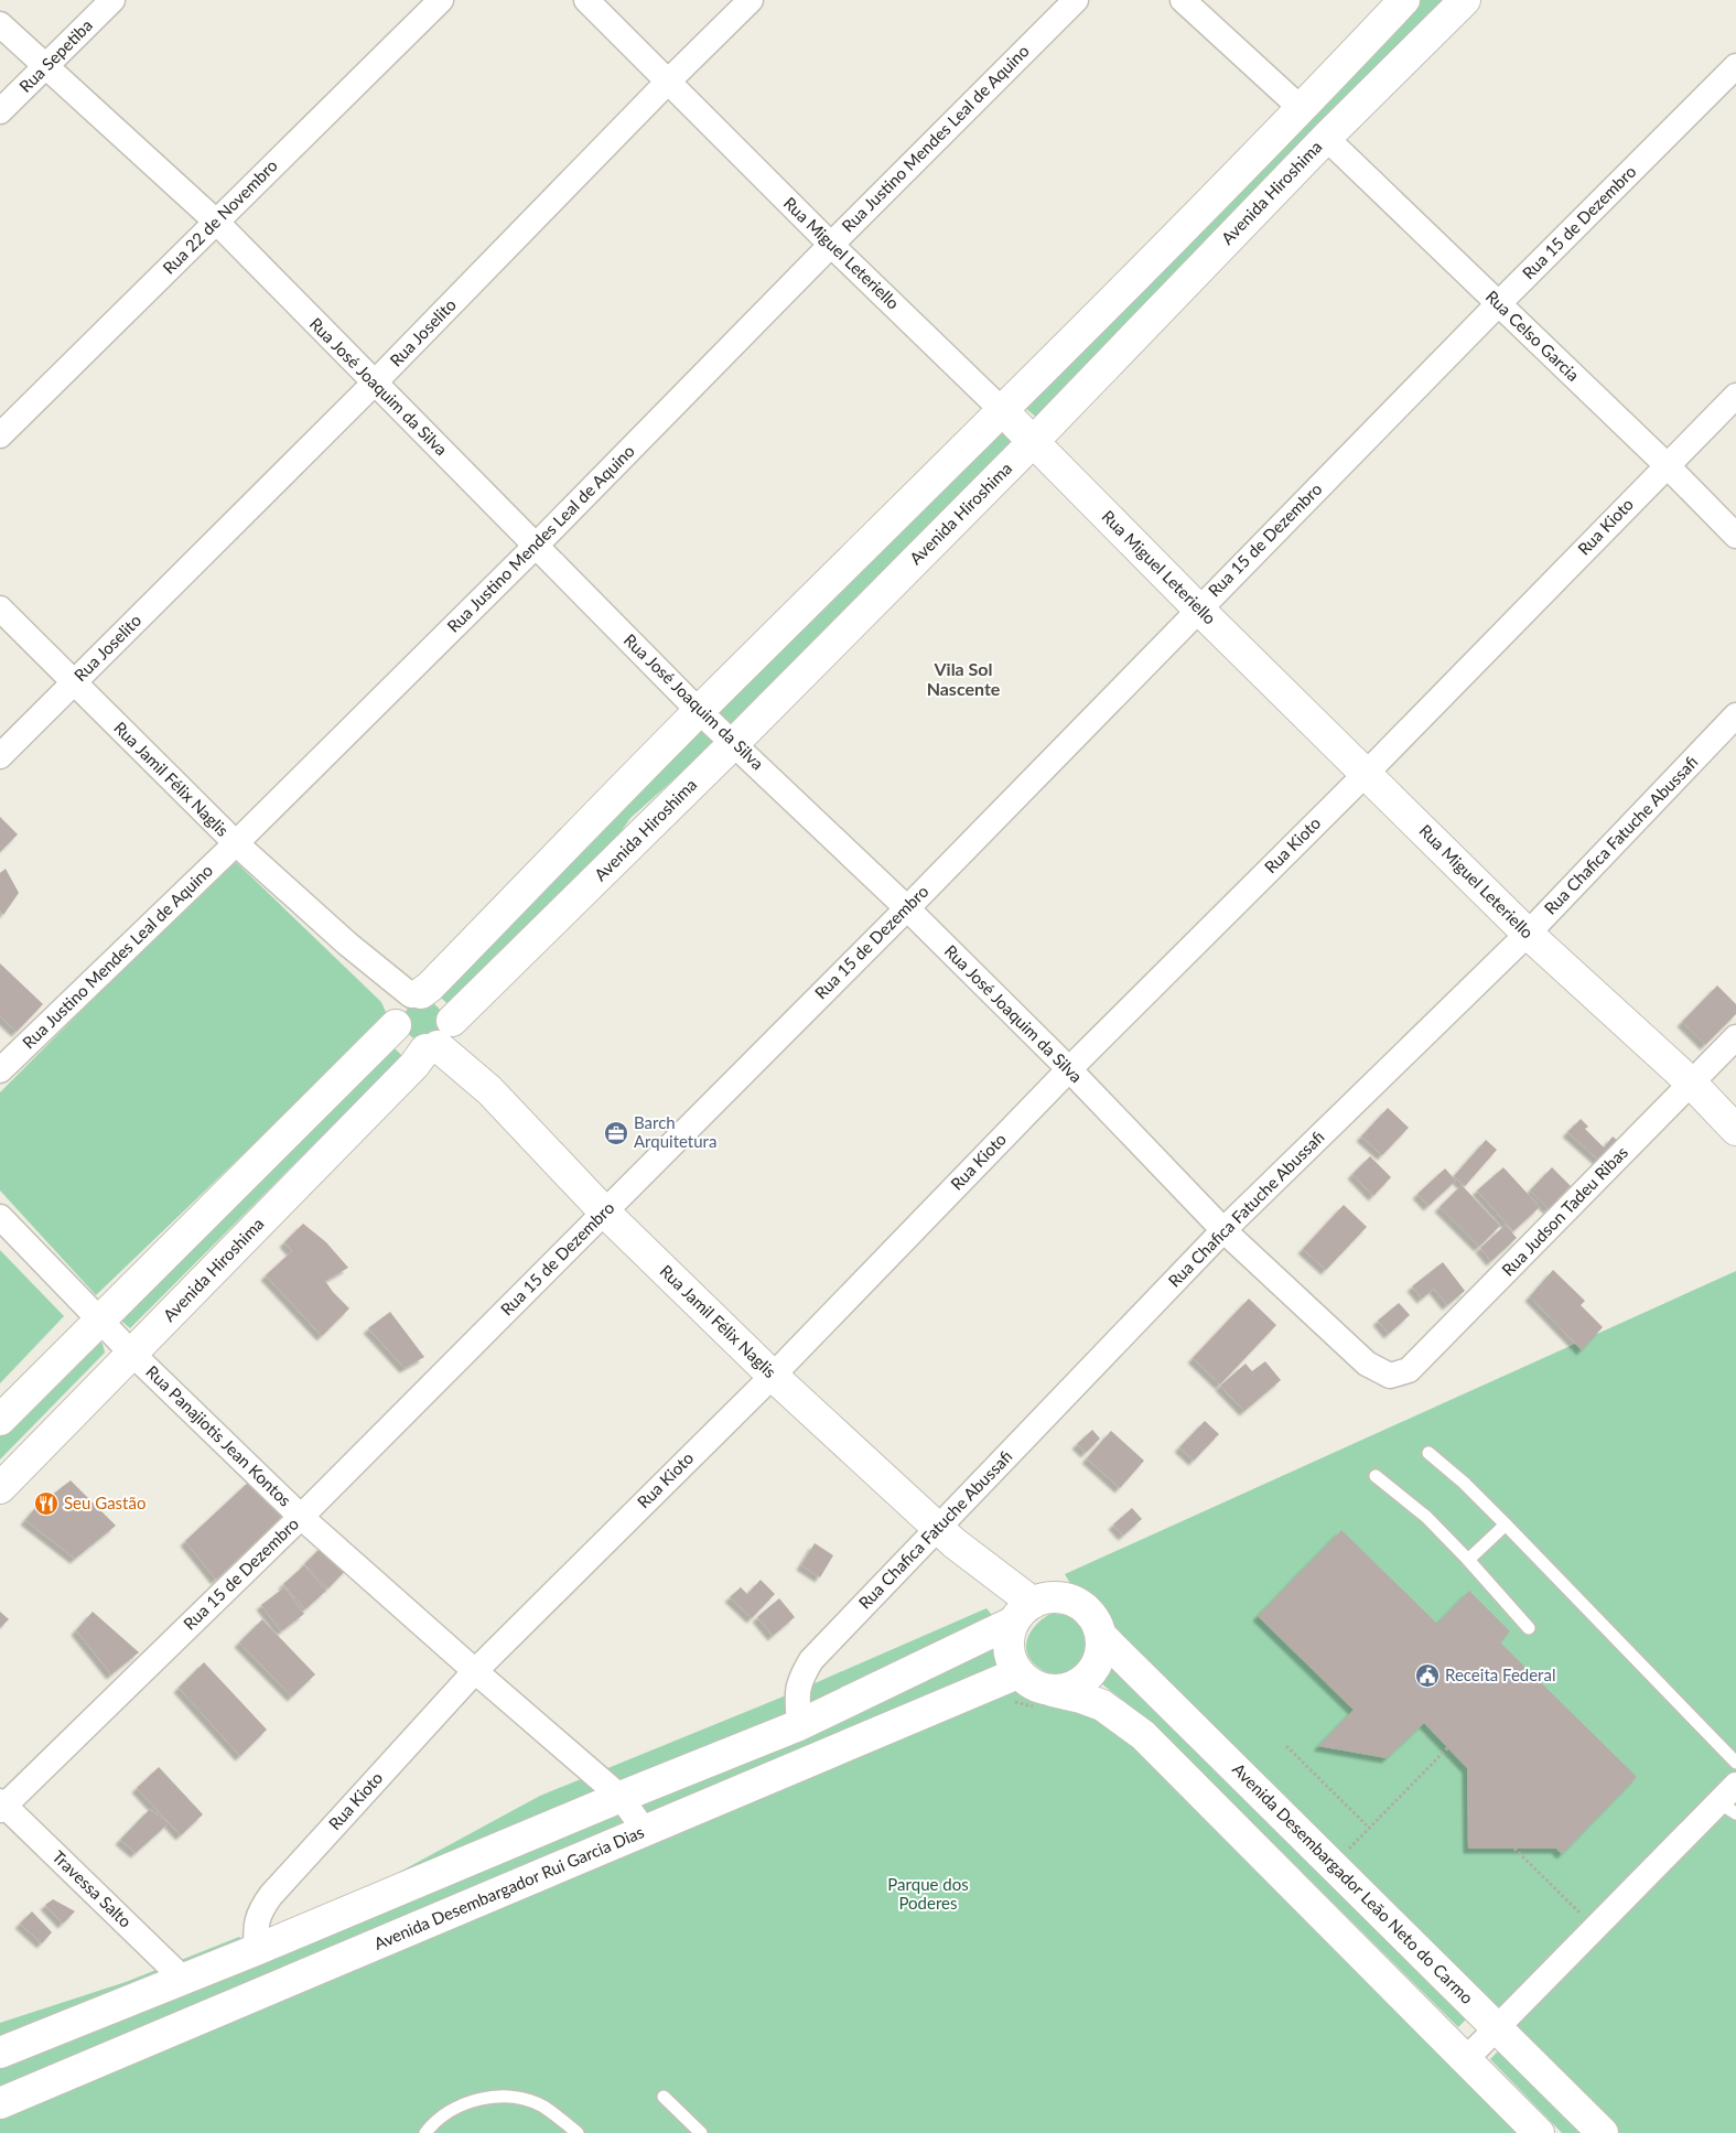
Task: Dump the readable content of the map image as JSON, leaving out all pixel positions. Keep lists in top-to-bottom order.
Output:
{
  "streets": {
    "main road": [
      "Avenida Hiroshima",
      "Rua Miguel Leteriello",
      "Rua Jamil Félix Naglis",
      "Avenida Desembargador Leão Neto do Carmo",
      "Avenida Desembargador Rui Garcia Dias"
    ],
    "street": [
      "Rua Sepetiba",
      "Rua Justino Mendes Leal de Aquino",
      "Rua 22 de Novembro",
      "Rua 15 de Dezembro",
      "Rua Joselito",
      "Rua Celso Garcia",
      "Rua José Joaquim da Silva",
      "Rua Kioto",
      "Rua Chafica Fatuche Abussafi",
      "Rua Judson Tadeu Ribas",
      "Rua Panajiotis Jean Kontos",
      "Travessa Salto"
    ]
  },
  "crossings": [
    ["Rua Sepetiba", "Rua José Joaquim da Silva"],
    ["Rua Justino Mendes Leal de Aquino", "Rua Miguel Leteriello"],
    ["Rua Justino Mendes Leal de Aquino", "Rua José Joaquim da Silva"],
    ["Rua Justino Mendes Leal de Aquino", "Rua Jamil Félix Naglis"],
    ["Avenida Hiroshima", "Rua Miguel Leteriello"],
    ["Avenida Hiroshima", "Rua Celso Garcia"],
    ["Avenida Hiroshima", "Rua José Joaquim da Silva"],
    ["Avenida Hiroshima", "Rua Jamil Félix Naglis"],
    ["Avenida Hiroshima", "Rua Panajiotis Jean Kontos"],
    ["Rua 22 de Novembro", "Rua José Joaquim da Silva"],
    ["Rua 15 de Dezembro", "Rua Miguel Leteriello"],
    ["Rua 15 de Dezembro", "Rua Celso Garcia"],
    ["Rua 15 de Dezembro", "Rua José Joaquim da Silva"],
    ["Rua 15 de Dezembro", "Rua Jamil Félix Naglis"],
    ["Rua 15 de Dezembro", "Rua Panajiotis Jean Kontos"],
    ["Rua 15 de Dezembro", "Travessa Salto"],
    ["Rua Miguel Leteriello", "Rua Joselito"],
    ["Rua Miguel Leteriello", "Rua Kioto"],
    ["Rua Miguel Leteriello", "Rua Chafica Fatuche Abussafi"],
    ["Rua Miguel Leteriello", "Rua Judson Tadeu Ribas"],
    ["Rua Joselito", "Rua José Joaquim da Silva"],
    ["Rua Joselito", "Rua Jamil Félix Naglis"],
    ["Rua Celso Garcia", "Rua Kioto"],
    ["Rua José Joaquim da Silva", "Rua Kioto"],
    ["Rua José Joaquim da Silva", "Rua Chafica Fatuche Abussafi"],
    ["Rua José Joaquim da Silva", "Rua Judson Tadeu Ribas"],
    ["Rua Kioto", "Rua Jamil Félix Naglis"],
    ["Rua Kioto", "Rua Panajiotis Jean Kontos"],
    ["Rua Jamil Félix Naglis", "Rua Chafica Fatuche Abussafi"],
    ["Rua Jamil Félix Naglis", "Avenida Desembargador Leão Neto do Carmo"],
    ["Rua Jamil Félix Naglis", "Avenida Desembargador Rui Garcia Dias"],
    ["Rua Panajiotis Jean Kontos", "Avenida Desembargador Rui Garcia Dias"],
    ["Avenida Desembargador Leão Neto do Carmo", "Avenida Desembargador Rui Garcia Dias"]
  ],
  "districts": ["Vila Sol Nascente"],
  "parks": ["Parque dos Poderes"],
  "places": {
    "office": ["Barch Arquitetura"],
    "restaurant": ["Seu Gastão"],
    "public building": ["Receita Federal"]
  }
}
